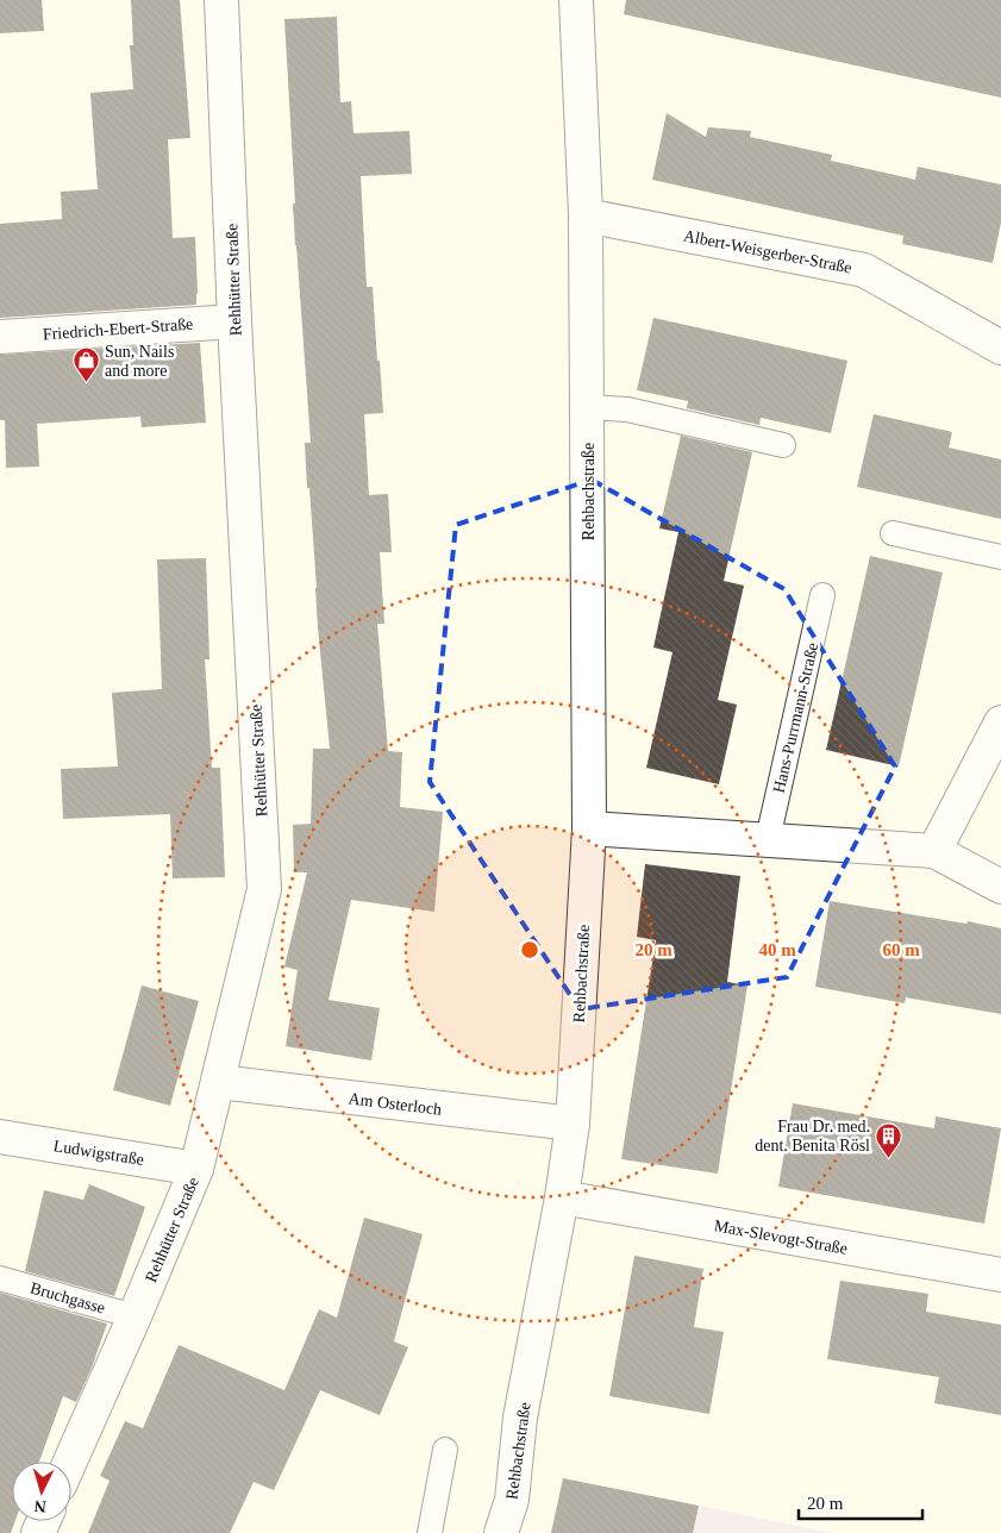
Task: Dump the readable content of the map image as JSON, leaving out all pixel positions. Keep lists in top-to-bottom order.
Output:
{
  "streets": {
    "street": [
      "Albert-Weisgerber-Straße",
      "Rehhütter Straße",
      "Friedrich-Ebert-Straße",
      "Rehbachstraße",
      "Am Osterloch",
      "Ludwigstraße",
      "Max-Slevogt-Straße"
    ],
    "lane": ["Hans-Purrmann-Straße", "Bruchgasse"]
  },
  "crossings": [
    ["Albert-Weisgerber-Straße", "Rehbachstraße"],
    ["Rehhütter Straße", "Friedrich-Ebert-Straße"],
    ["Rehhütter Straße", "Am Osterloch"],
    ["Rehhütter Straße", "Ludwigstraße"],
    ["Rehhütter Straße", "Bruchgasse"],
    ["Rehbachstraße", "Am Osterloch"],
    ["Rehbachstraße", "Max-Slevogt-Straße"]
  ],
  "places": {
    "shop": ["Sun, Nails and more"],
    "building": ["Frau Dr. med. dent. Benita Rösl"]
  },
  "scale_bar": "20 m",
  "north": "bottom",
  "rings": ["20 m", "40 m", "60 m"]
}
